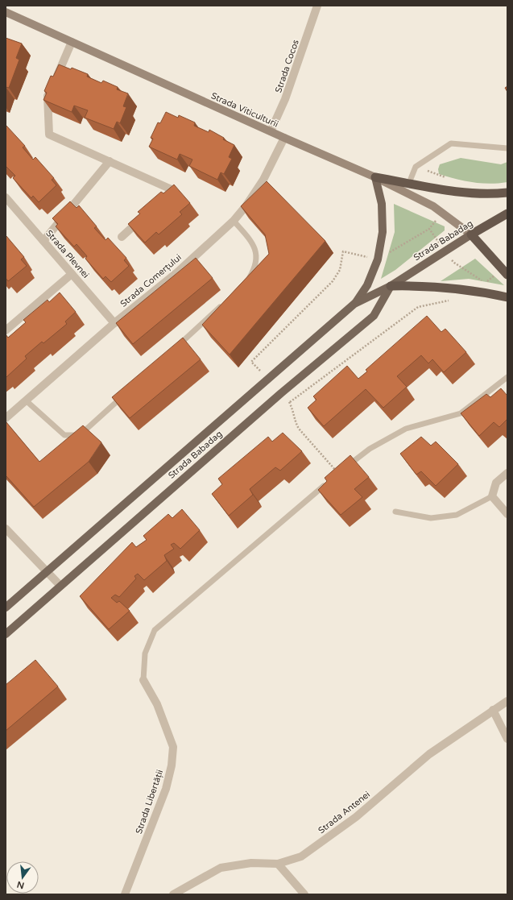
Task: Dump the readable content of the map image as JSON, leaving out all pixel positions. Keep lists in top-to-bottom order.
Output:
{
  "streets": {
    "highway": ["Strada Babadag"],
    "main road": ["Strada Viticulturii"],
    "street": [
      "Strada Cocos",
      "Strada Plevnei",
      "Strada Comerțului",
      "Strada Libertății",
      "Strada Antenei"
    ]
  },
  "crossings": [
    ["Strada Cocos", "Strada Viticulturii"],
    ["Strada Viticulturii", "Strada Babadag"],
    ["Strada Viticulturii", "Strada Comerțului"],
    ["Strada Plevnei", "Strada Comerțului"]
  ],
  "north": "bottom"
}
